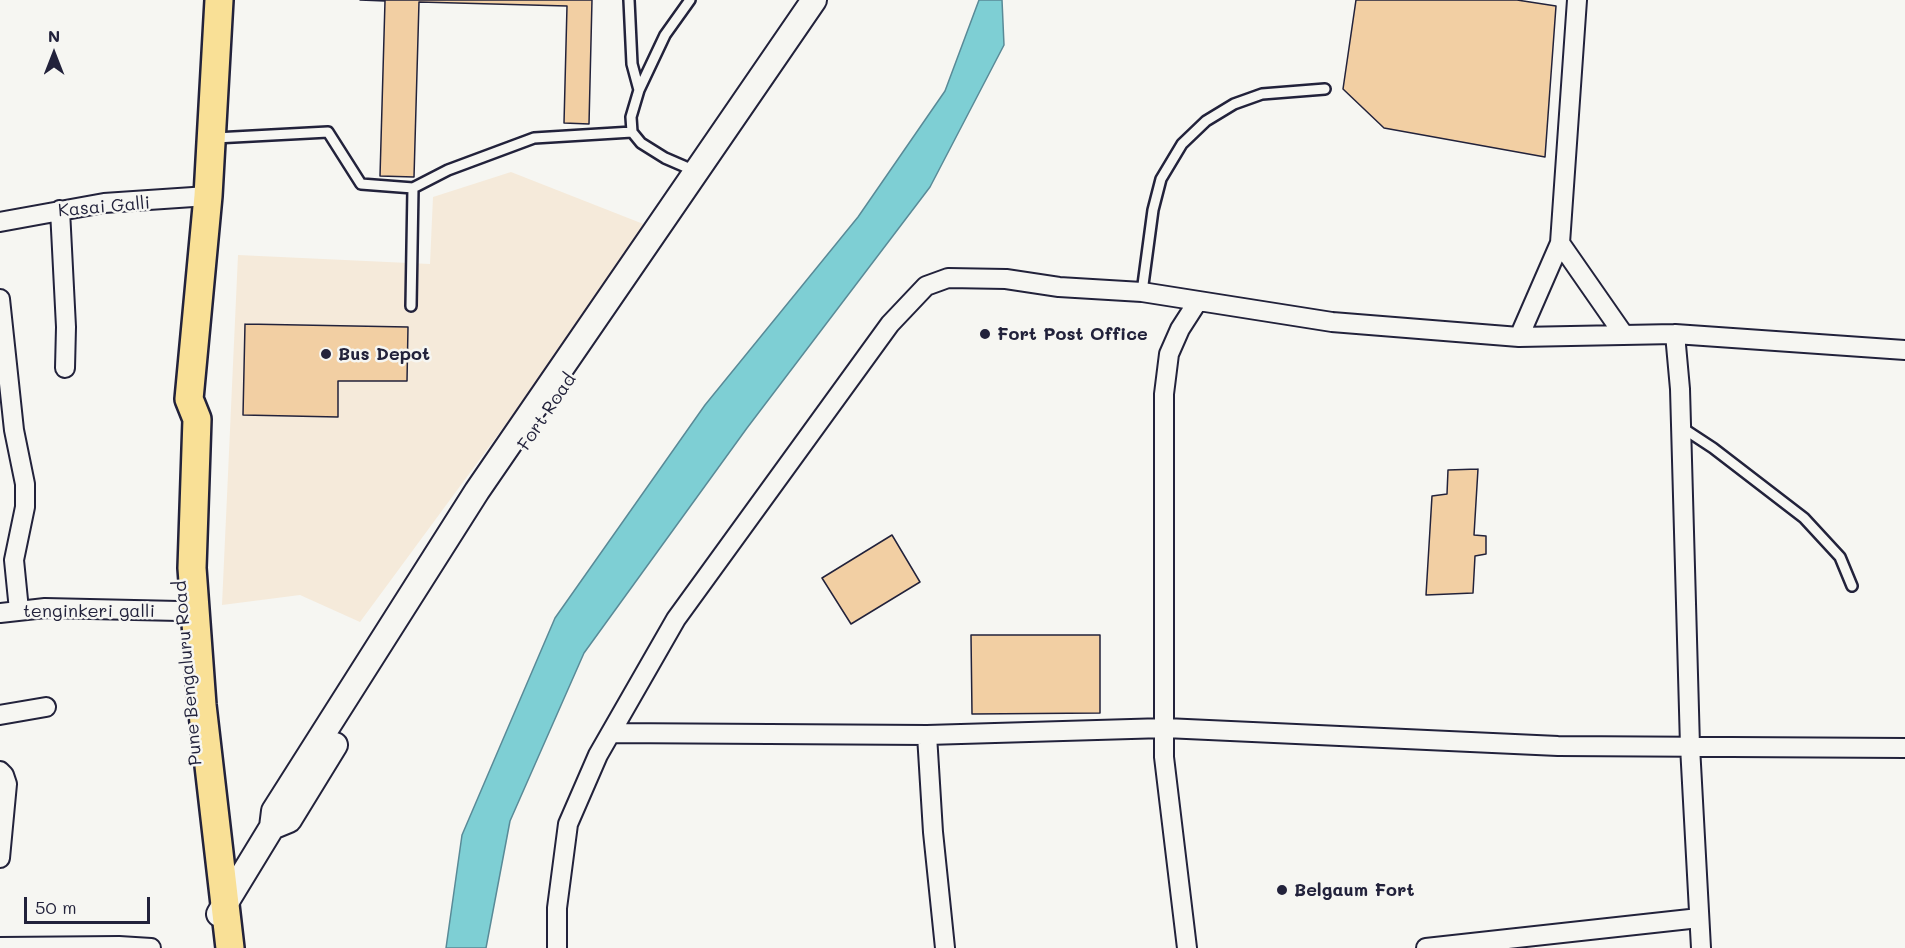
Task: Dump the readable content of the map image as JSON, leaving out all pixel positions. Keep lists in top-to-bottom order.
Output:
{
  "streets": {
    "main road": ["Fort Road", "Pune Bengaluru Road"],
    "street": ["Kasai Galli", "tenginkeri galli"]
  },
  "crossings": [
    ["Fort Road", "Pune Bengaluru Road"],
    ["tenginkeri galli", "Pune Bengaluru Road"]
  ],
  "places": ["Fort Post Office", "Bus Depot", "Belgaum Fort"],
  "scale_bar": "50 m",
  "north": "top"
}
